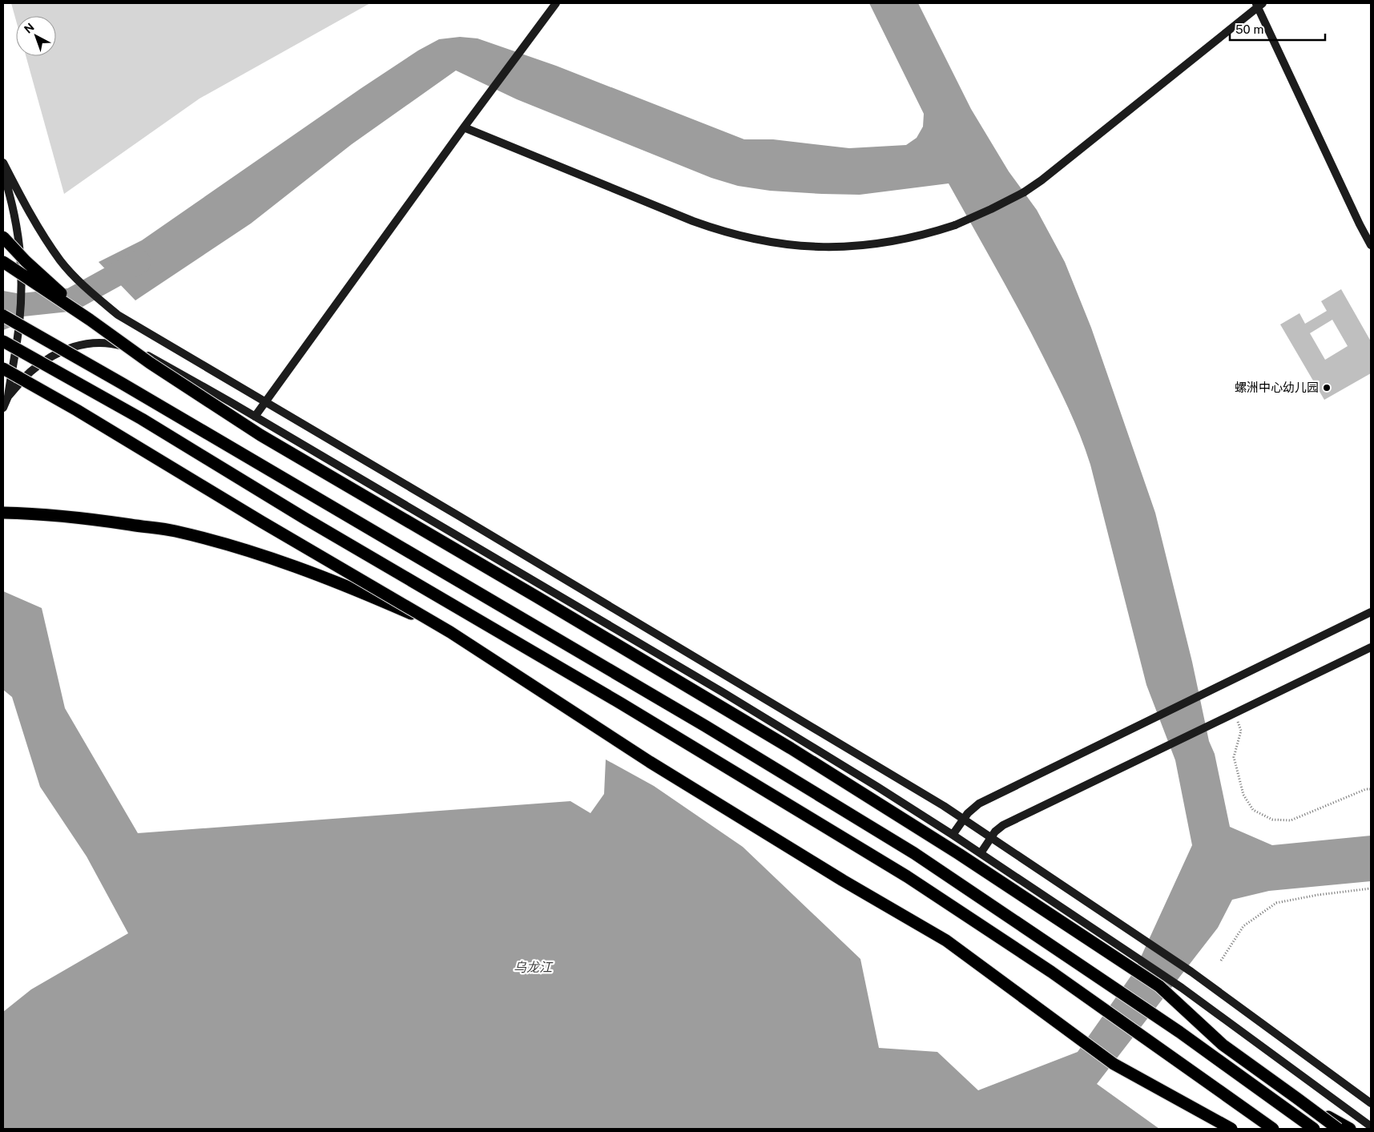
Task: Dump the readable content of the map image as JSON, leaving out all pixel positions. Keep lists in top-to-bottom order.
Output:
{
  "water": ["乌龙江"],
  "places": ["螺洲中心幼儿园"],
  "scale_bar": "50 m",
  "north": "top left"
}
